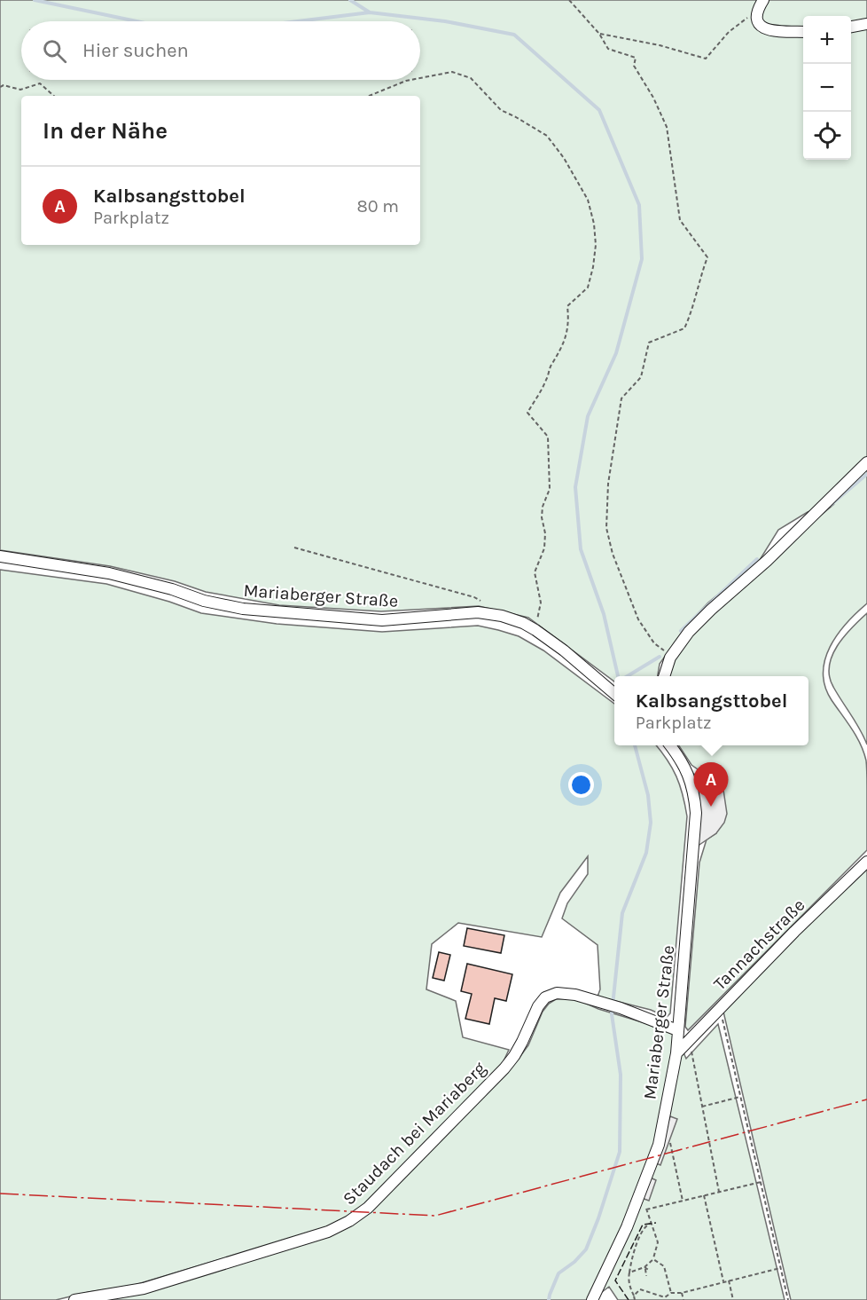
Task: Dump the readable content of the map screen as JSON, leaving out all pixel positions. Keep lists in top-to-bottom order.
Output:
{
  "streets": {
    "street": ["Mariaberger Straße", "Tannachstraße", "Staudach bei Mariaberg"]
  },
  "crossings": [
    ["Mariaberger Straße", "Tannachstraße"],
    ["Mariaberger Straße", "Staudach bei Mariaberg"]
  ],
  "page": {
    "map_buttons": ["+", "−"],
    "search": "Hier suchen",
    "heading": "In der Nähe",
    "list": [
      {
        "mark": "A",
        "name": "Kalbsangsttobel",
        "note": "Parkplatz",
        "value": "80 m"
      }
    ],
    "popup": ["Kalbsangsttobel", "Parkplatz"],
    "pins": "A"
  }
}
